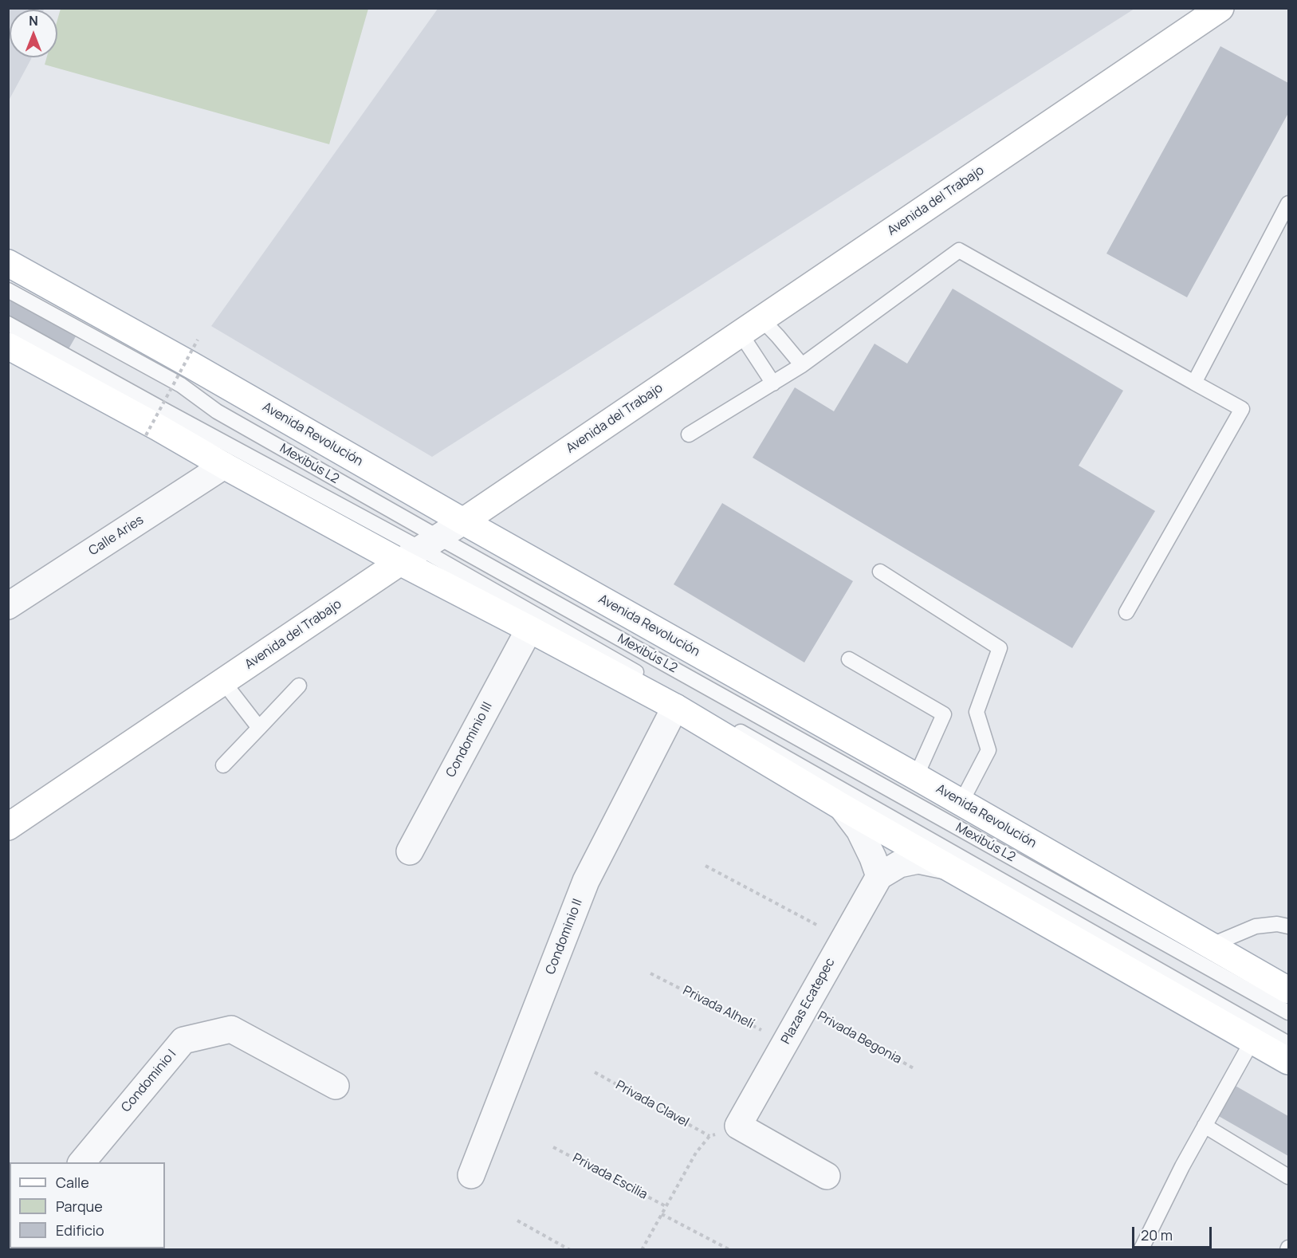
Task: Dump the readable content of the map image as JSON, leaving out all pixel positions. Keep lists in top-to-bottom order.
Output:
{
  "streets": {
    "main road": ["Avenida del Trabajo", "Avenida Revolución"],
    "street": [
      "Calle Aries",
      "Condominio III",
      "Condominio II",
      "Plazas Ecatepec",
      "Condominio I"
    ],
    "lane": ["Mexibús L2"],
    "path": [
      "Privada Alhelí",
      "Privada Begonia",
      "Privada Clavel",
      "Privada Escilia"
    ]
  },
  "crossings": [
    ["Avenida del Trabajo", "Avenida Revolución"],
    ["Avenida del Trabajo", "Mexibús L2"],
    ["Plazas Ecatepec", "Privada Alhelí"],
    ["Plazas Ecatepec", "Privada Begonia"]
  ],
  "legend": ["Calle", "Parque", "Edificio"],
  "scale_bar": "20 m",
  "north": "top"
}
